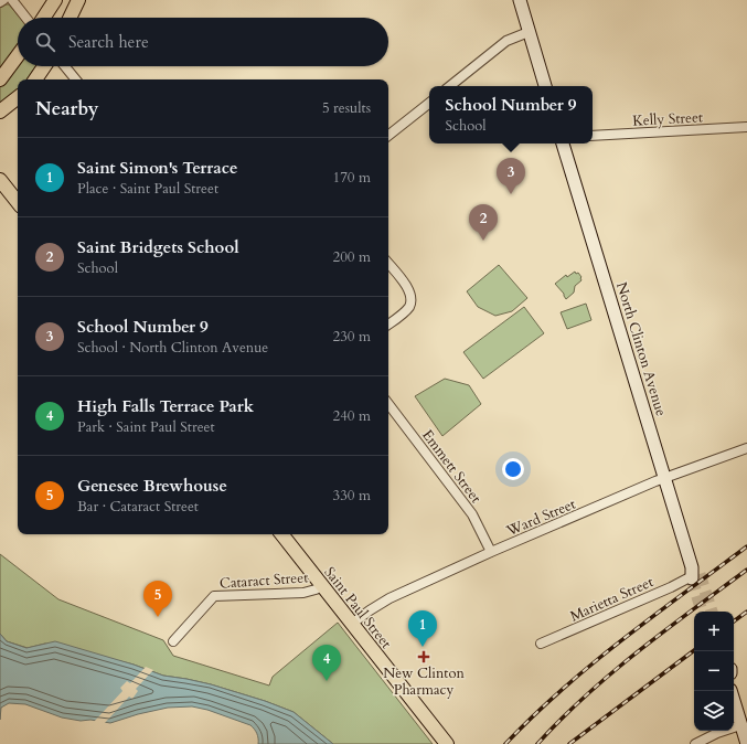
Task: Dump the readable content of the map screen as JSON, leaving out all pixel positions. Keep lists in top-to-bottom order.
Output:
{
  "streets": {
    "main road": ["North Clinton Avenue", "Saint Paul Street"],
    "street": [
      "Kelly Street",
      "Emmett Street",
      "Ward Street",
      "Cataract Street",
      "Marietta Street"
    ]
  },
  "crossings": [
    ["North Clinton Avenue", "Ward Street"],
    ["North Clinton Avenue", "Marietta Street"],
    ["Emmett Street", "Ward Street"],
    ["Ward Street", "Saint Paul Street"],
    ["Cataract Street", "Saint Paul Street"]
  ],
  "places": {
    "health": ["New Clinton Pharmacy"]
  },
  "page": {
    "search": "Search here",
    "heading": ["Nearby", "5 results"],
    "popup": ["School Number 9", "School"],
    "list": [
      {
        "mark": "1",
        "name": "Saint Simon's Terrace",
        "note": "Place · Saint Paul Street",
        "value": "170 m"
      },
      {
        "mark": "2",
        "name": "Saint Bridgets School",
        "note": "School",
        "value": "200 m"
      },
      {
        "mark": "3",
        "name": "School Number 9",
        "note": "School · North Clinton Avenue",
        "value": "230 m"
      },
      {
        "mark": "4",
        "name": "High Falls Terrace Park",
        "note": "Park · Saint Paul Street",
        "value": "240 m"
      },
      {
        "mark": "5",
        "name": "Genesee Brewhouse",
        "note": "Bar · Cataract Street",
        "value": "330 m"
      }
    ],
    "pins": [
      "3",
      "2",
      "5",
      "1",
      "4"
    ],
    "map_buttons": ["+", "−"]
  }
}
